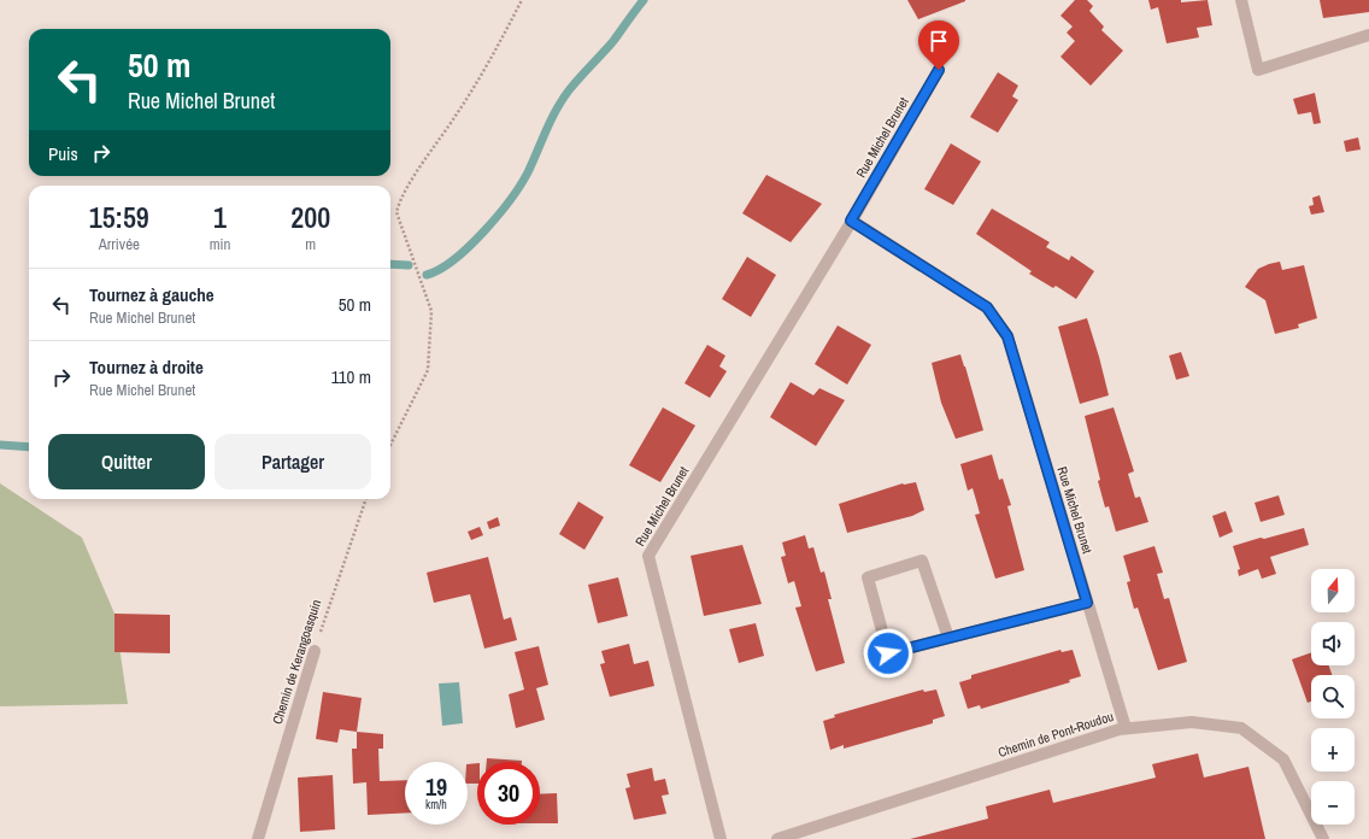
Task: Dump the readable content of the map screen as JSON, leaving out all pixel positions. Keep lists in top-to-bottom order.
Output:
{
  "streets": {
    "street": ["Rue Michel Brunet", "Chemin de Kerangoasquin", "Chemin de Pont-Roudou"]
  },
  "crossings": [
    ["Rue Michel Brunet", "Chemin de Pont-Roudou"]
  ],
  "north": "top",
  "page": {
    "turn": ["50 m", "Rue Michel Brunet"],
    "then": "Puis",
    "eta": [
      "15:59",
      "Arrivée",
      "1",
      "min",
      "200",
      "m"
    ],
    "list": [
      {
        "name": "Tournez à gauche",
        "note": "Rue Michel Brunet",
        "value": "50 m"
      },
      {
        "name": "Tournez à droite",
        "note": "Rue Michel Brunet",
        "value": "110 m"
      }
    ],
    "buttons": ["Quitter", "Partager"],
    "map_buttons": ["+", "−"],
    "speed": "19 km/h",
    "limit": "30"
  }
}
